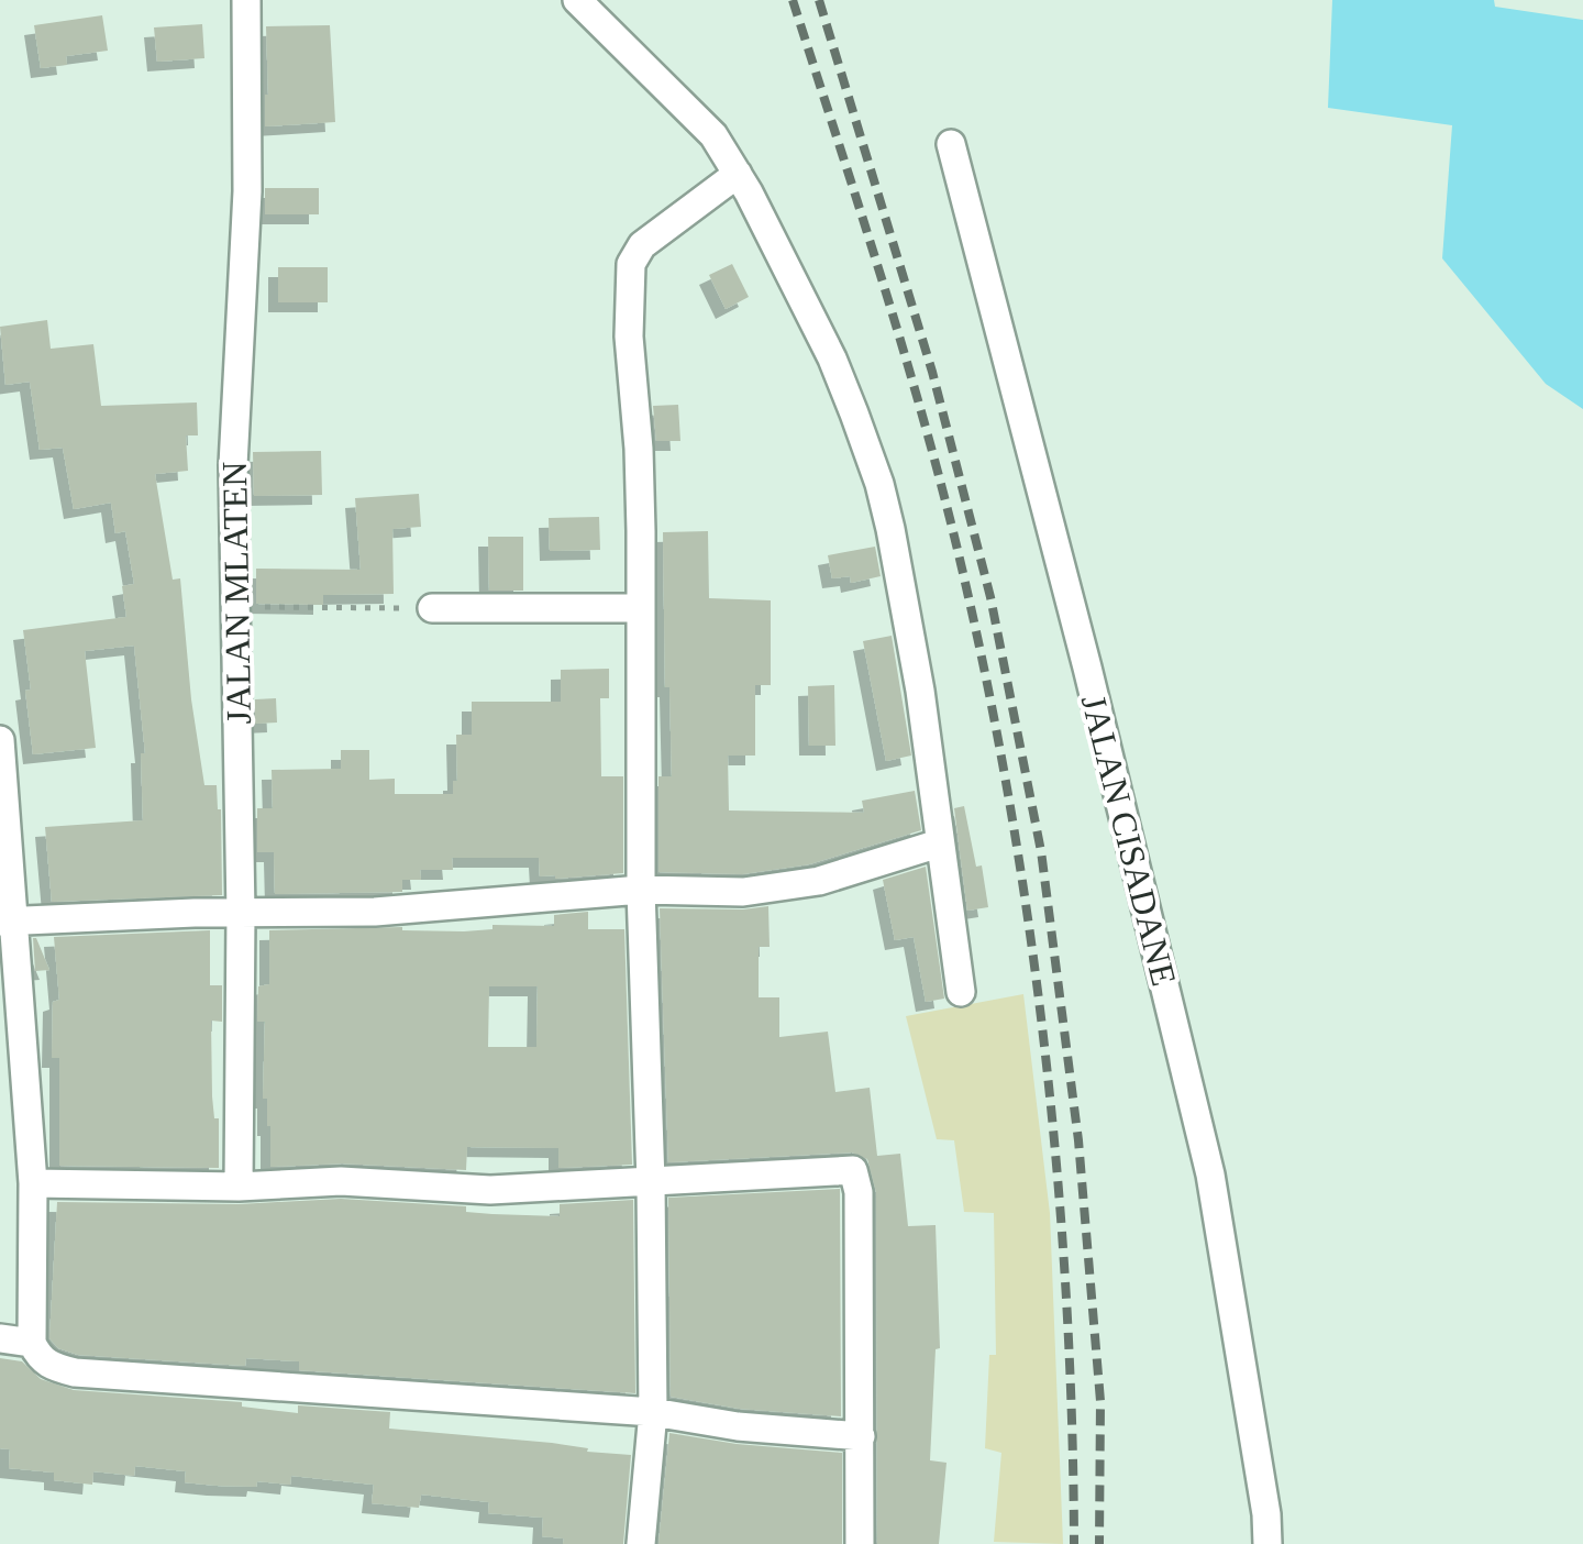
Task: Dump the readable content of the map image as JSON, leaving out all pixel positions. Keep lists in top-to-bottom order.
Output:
{
  "streets": {
    "street": ["JALAN MLATEN", "JALAN CISADANE"]
  }
}
